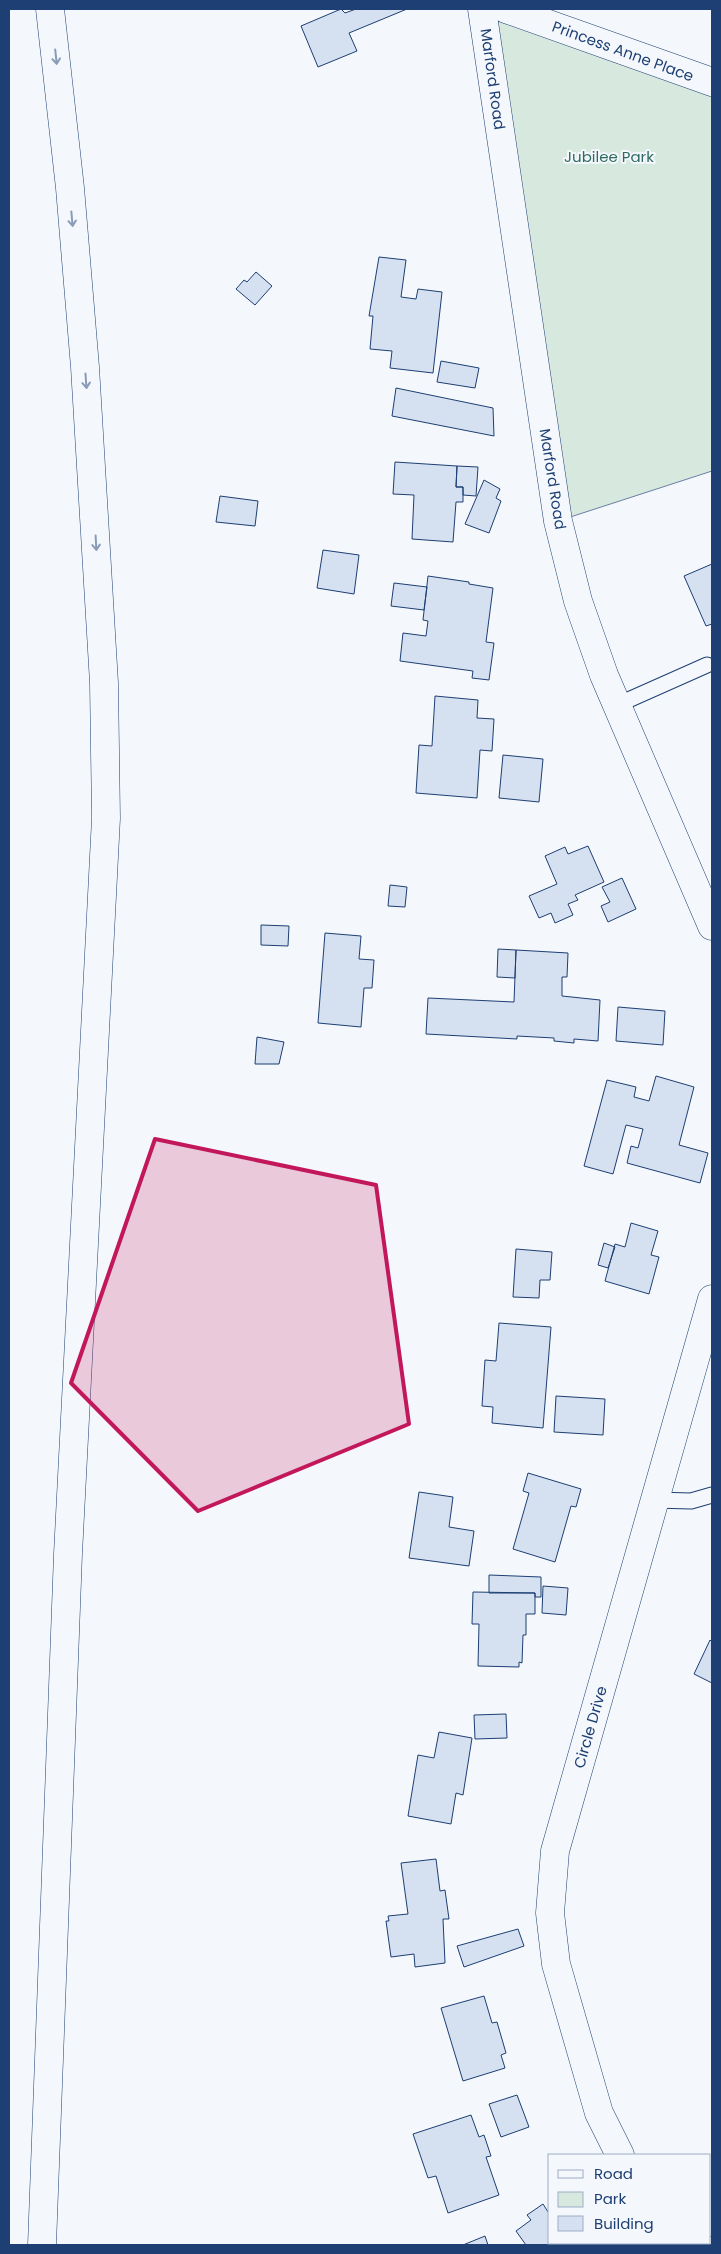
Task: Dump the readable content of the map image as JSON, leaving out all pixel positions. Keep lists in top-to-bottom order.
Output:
{
  "streets": {
    "main road": ["Princess Anne Place", "Marford Road", "Circle Drive"]
  },
  "parks": ["Jubilee Park"],
  "legend": ["Road", "Park", "Building"]
}
